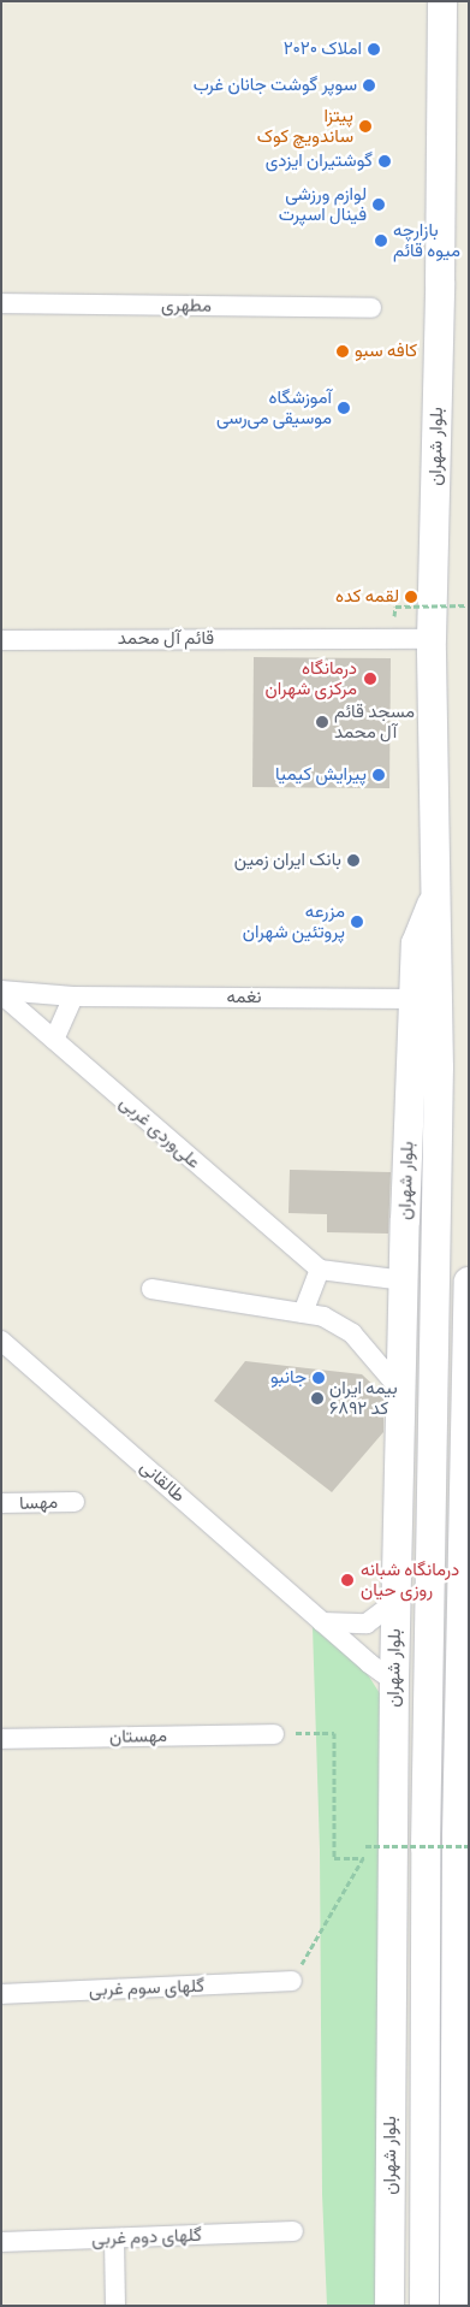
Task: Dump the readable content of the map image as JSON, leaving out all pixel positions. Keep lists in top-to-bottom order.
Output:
{
  "streets": {
    "main road": ["بلوار شهران"],
    "street": [
      "مطهری",
      "قائم آل محمد",
      "نغمه",
      "علی‌وردی غربی",
      "طالقانی",
      "مهسا",
      "مهستان",
      "گلهای سوم غربی",
      "گلهای دوم غربی"
    ]
  },
  "crossings": [
    ["بلوار شهران", "قائم آل محمد"],
    ["بلوار شهران", "نغمه"],
    ["بلوار شهران", "طالقانی"],
    ["نغمه", "علی‌وردی غربی"]
  ],
  "places": [
    "املاک ۲۰۲۰",
    "سوپر گوشت جانان غرب",
    "پیتزا ساندویچ کوک",
    "گوشتیران ایزدی",
    "لوازم ورزشی فینال اسپرت",
    "بازارچه میوه قائم",
    "کافه سبو",
    "آموزشگاه موسیقی می‌رسی",
    "لقمه کده",
    "درمانگاه مرکزی شهران",
    "مسجد قائم آل محمد",
    "پیرایش کیمیا",
    "بانک ایران زمین",
    "مزرعه پروتئین شهران",
    "جانبو",
    "بیمه ایران کد ۶۸۹۲",
    "درمانگاه شبانه روزی حیان"
  ]
}
